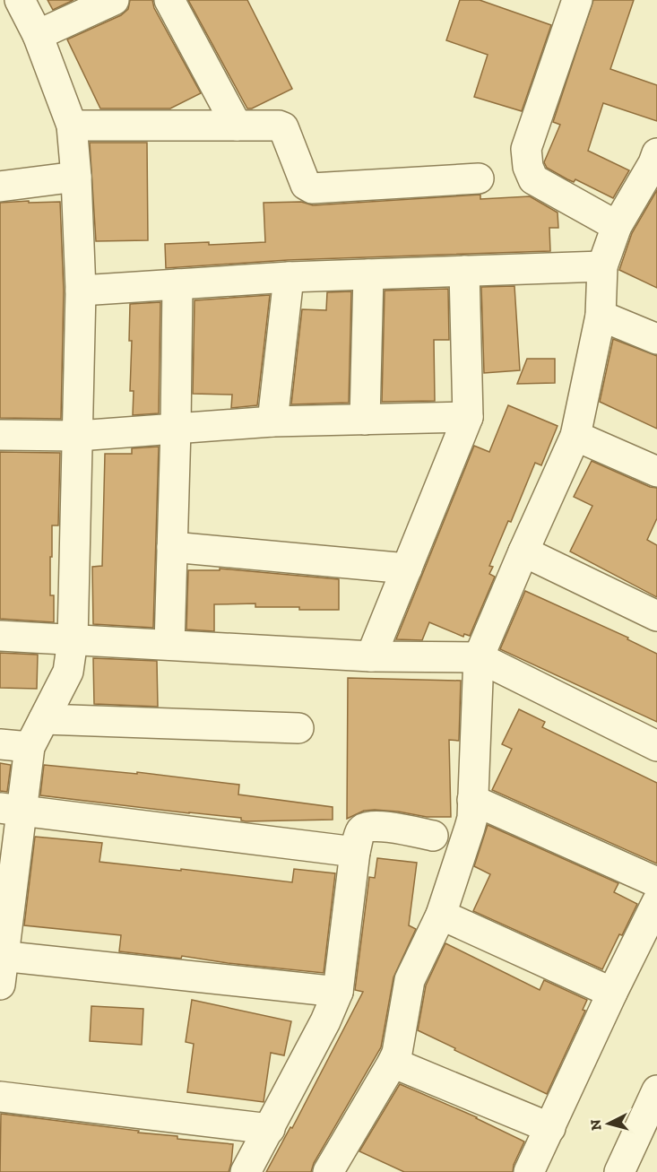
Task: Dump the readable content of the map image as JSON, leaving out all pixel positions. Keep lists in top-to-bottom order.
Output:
{
  "north": "left"
}
